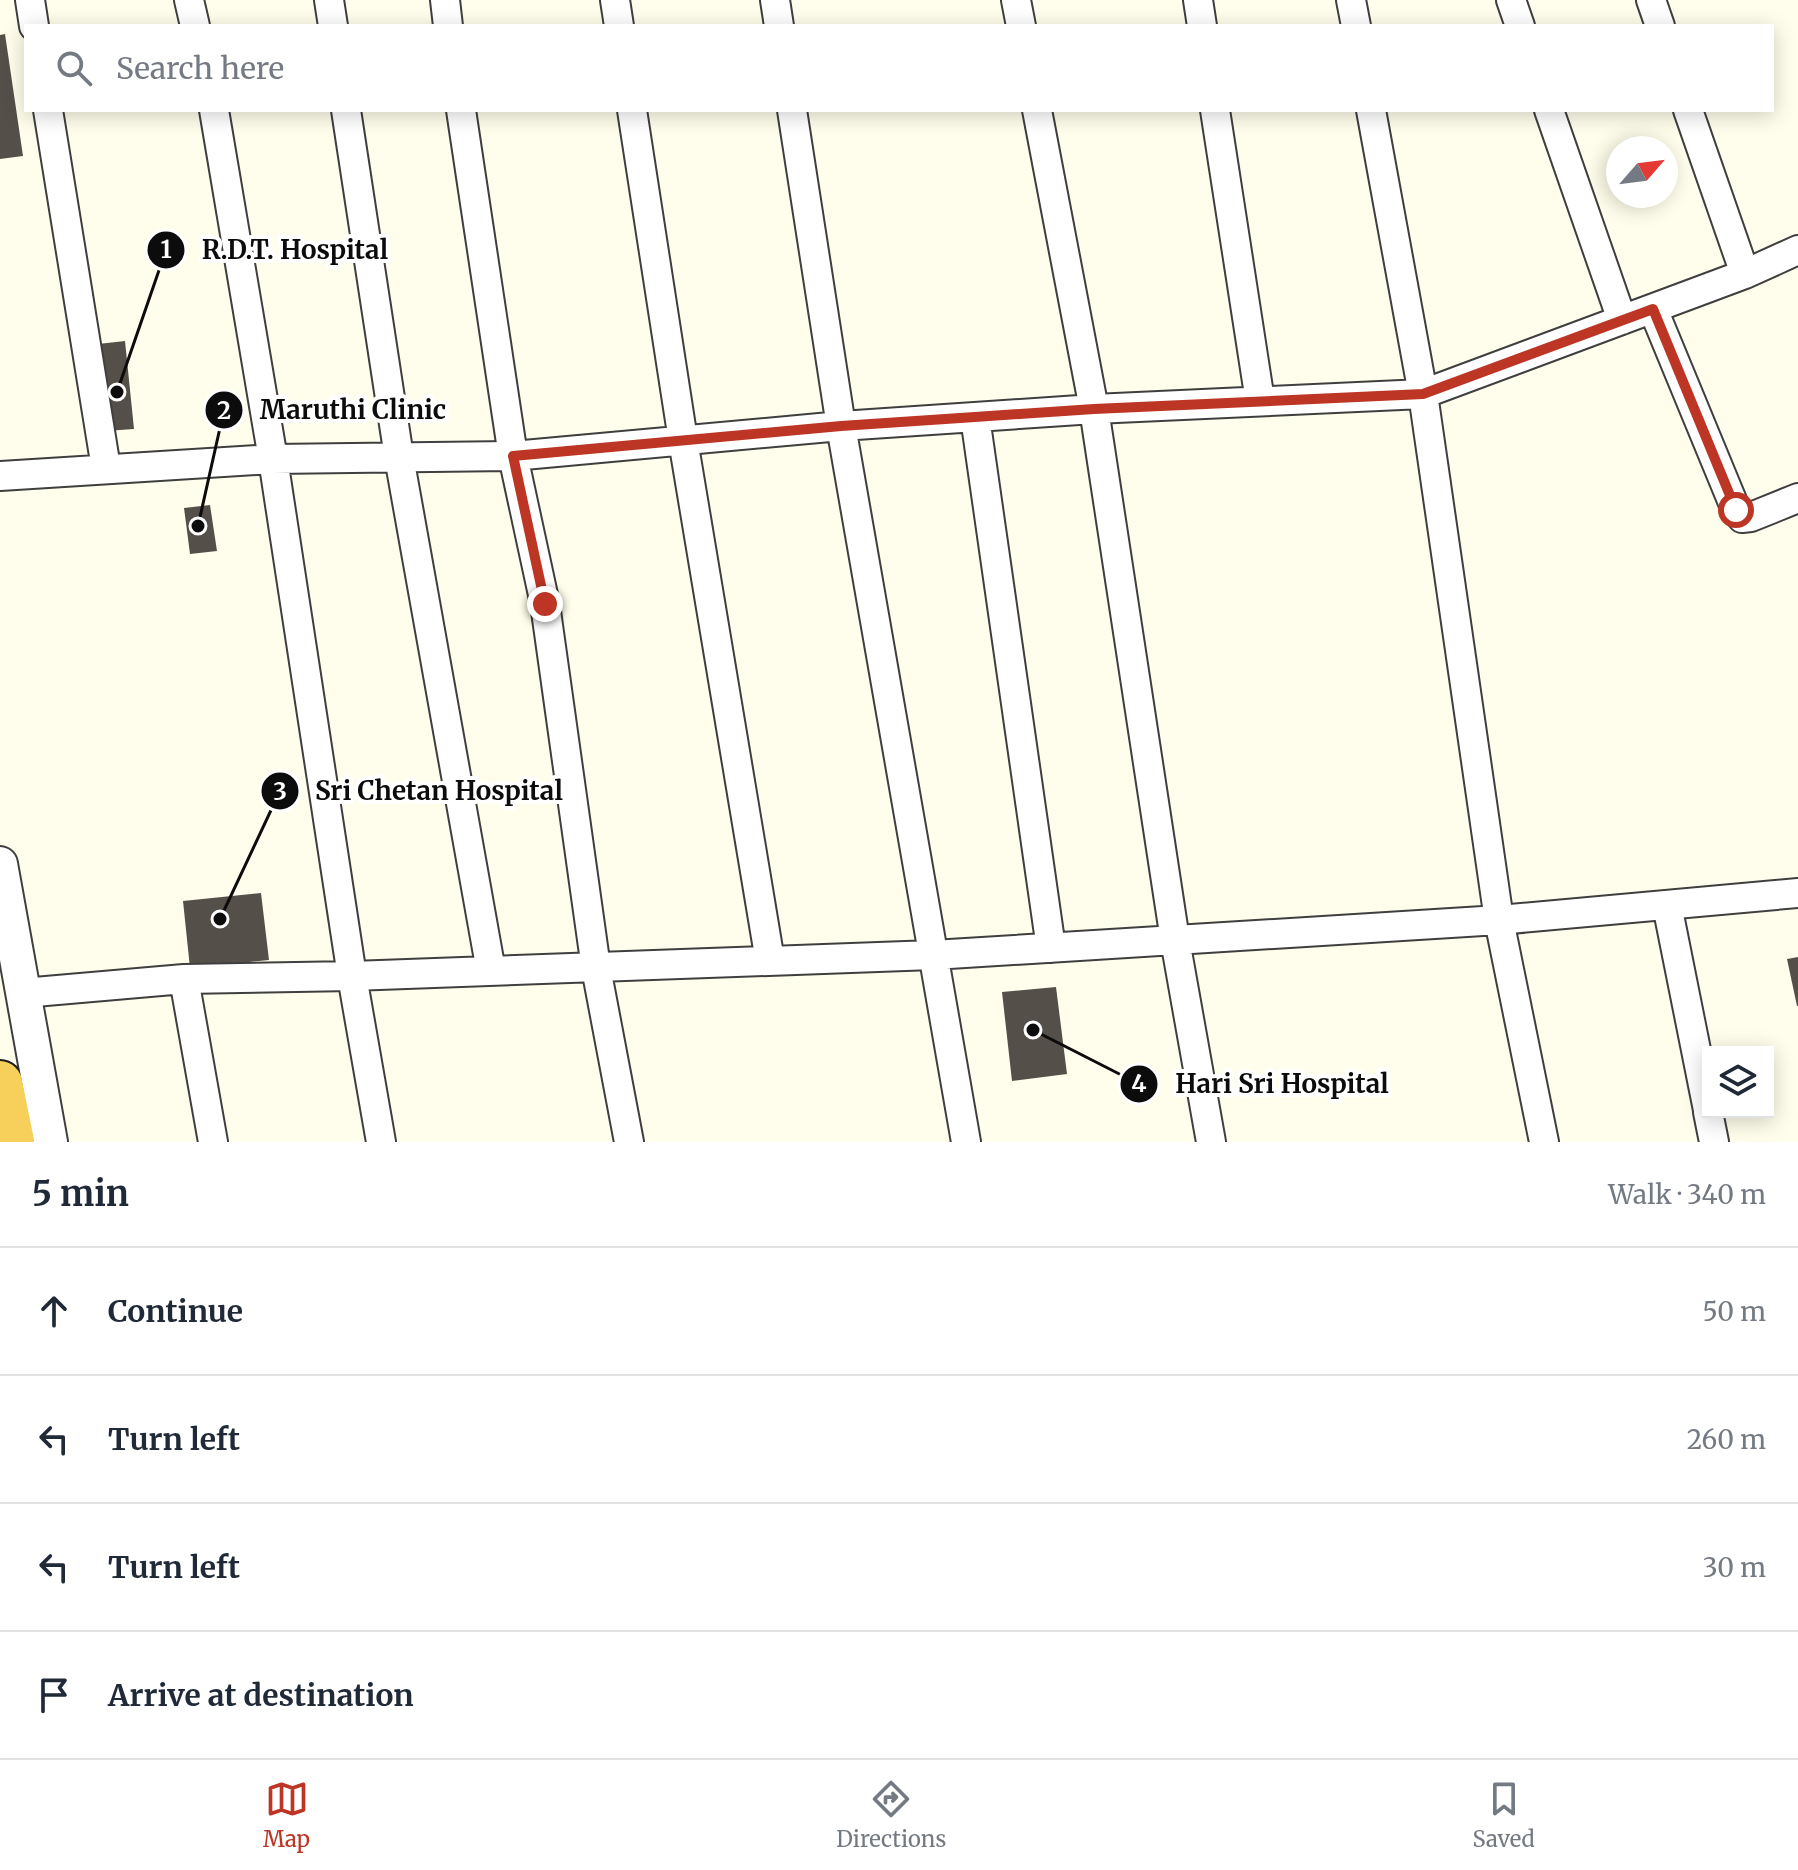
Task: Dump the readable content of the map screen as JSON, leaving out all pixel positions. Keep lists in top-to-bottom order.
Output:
{
  "places": [
    "R.D.T. Hospital",
    "Maruthi Clinic",
    "Sri Chetan Hospital",
    "Hari Sri Hospital"
  ],
  "north": "top right",
  "page": {
    "search": "Search here",
    "heading": ["5 min", "Walk · 340 m"],
    "list": [
      ["Continue", "50 m"],
      ["Turn left", "260 m"],
      ["Turn left", "30 m"],
      "Arrive at destination"
    ],
    "nav": ["Map", "Directions", "Saved"]
  }
}
